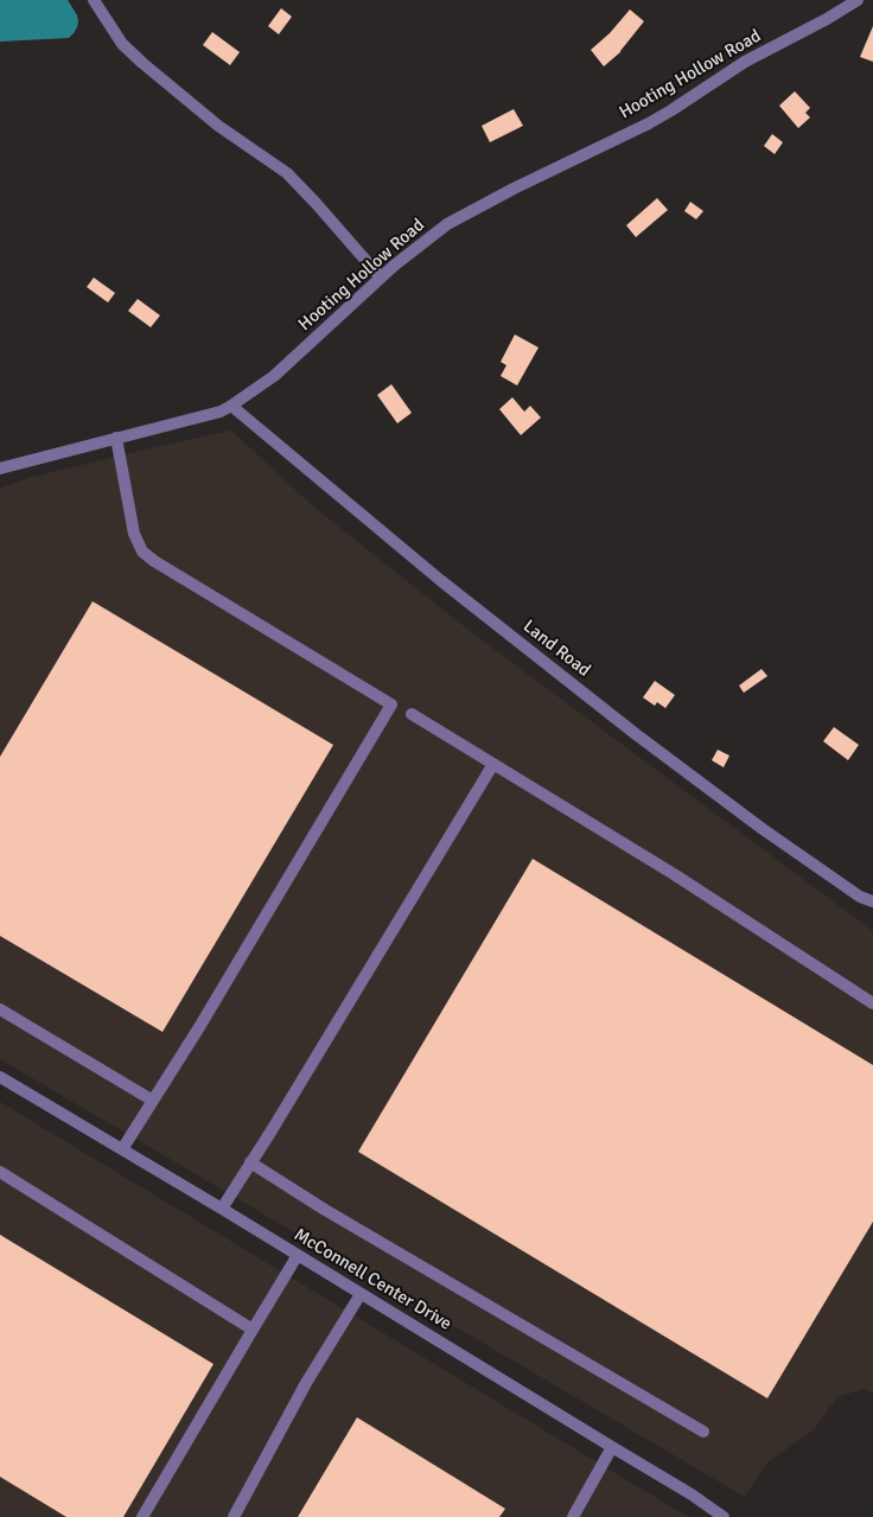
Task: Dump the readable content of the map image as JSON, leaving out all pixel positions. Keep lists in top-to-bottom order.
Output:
{
  "streets": {
    "street": ["Hooting Hollow Road", "Land Road", "McConnell Center Drive"]
  },
  "crossings": [
    ["Hooting Hollow Road", "Land Road"]
  ]
}
